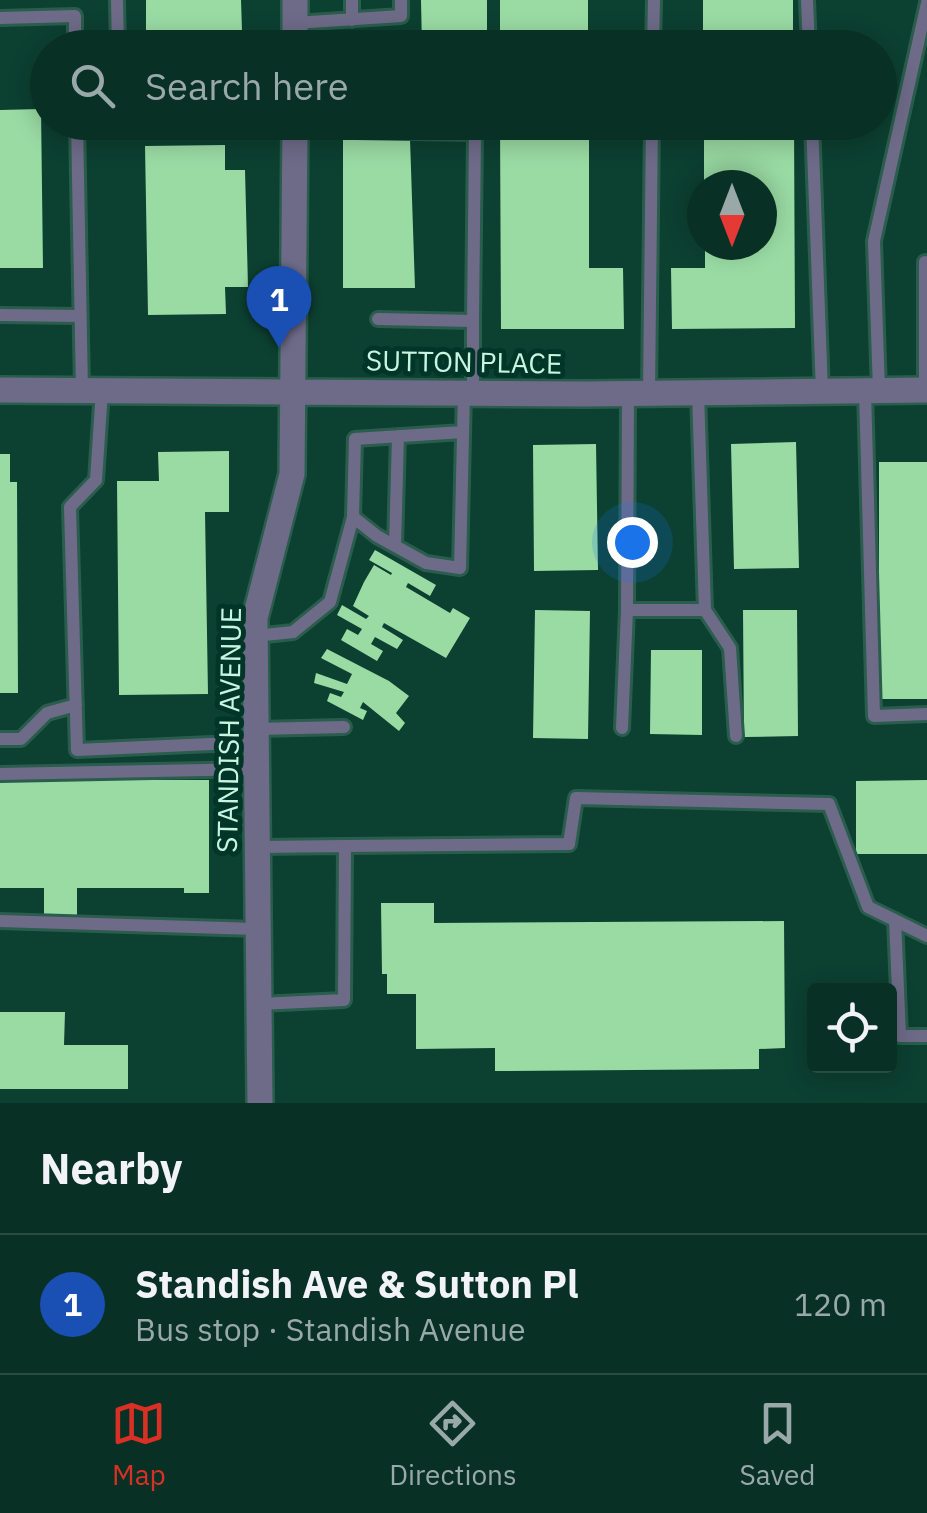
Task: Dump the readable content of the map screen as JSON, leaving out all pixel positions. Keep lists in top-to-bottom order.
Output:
{
  "streets": {
    "street": ["SUTTON PLACE", "STANDISH AVENUE"]
  },
  "crossings": [
    ["SUTTON PLACE", "STANDISH AVENUE"]
  ],
  "north": "bottom",
  "page": {
    "search": "Search here",
    "pins": "1",
    "heading": "Nearby",
    "list": [
      {
        "mark": "1",
        "name": "Standish Ave & Sutton Pl",
        "note": "Bus stop · Standish Avenue",
        "value": "120 m"
      }
    ],
    "nav": ["Map", "Directions", "Saved"]
  }
}
